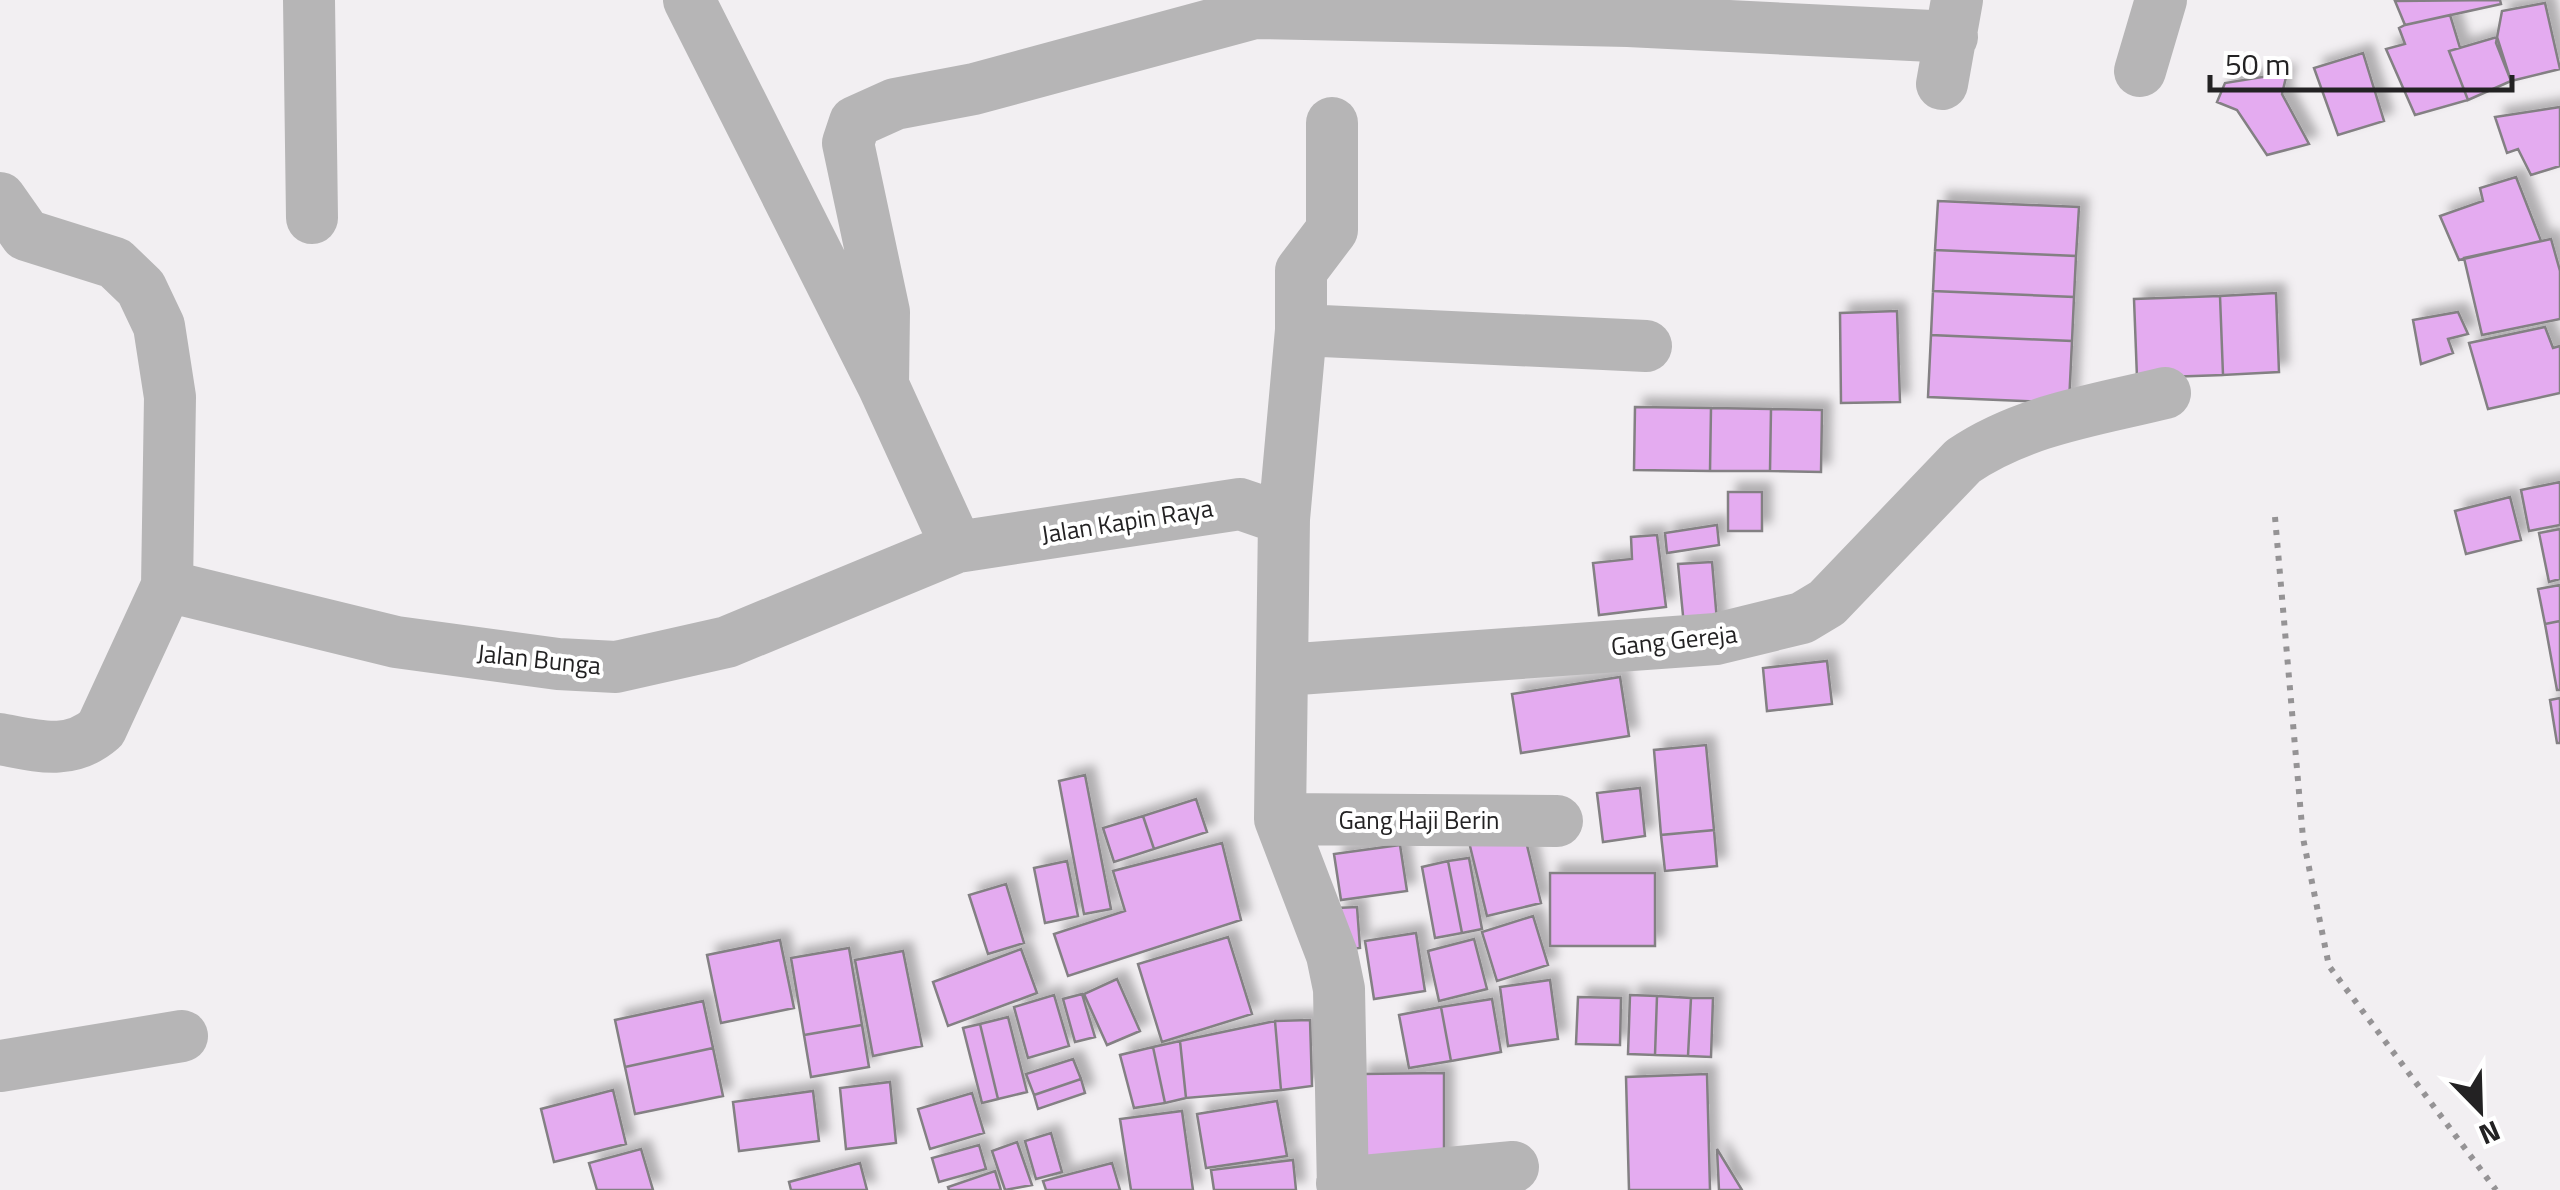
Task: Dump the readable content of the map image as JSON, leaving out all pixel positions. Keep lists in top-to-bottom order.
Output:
{
  "streets": {
    "street": [
      "Jalan Kapin Raya",
      "Gang Gereja",
      "Jalan Bunga",
      "Gang Haji Berin"
    ]
  },
  "crossings": [
    ["Jalan Kapin Raya", "Jalan Bunga"]
  ],
  "scale_bar": "50 m",
  "north": "bottom right"
}
